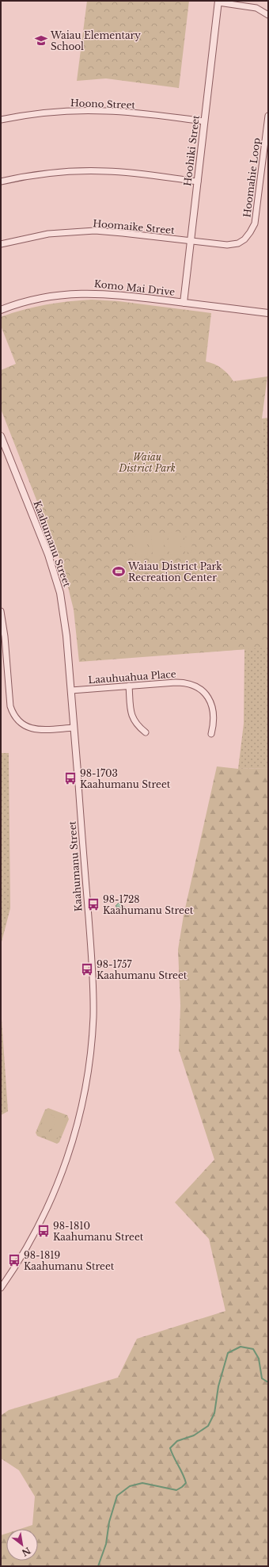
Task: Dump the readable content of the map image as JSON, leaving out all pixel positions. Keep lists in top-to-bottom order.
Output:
{
  "streets": {
    "street": [
      "Hoono Street",
      "Hoohiki Street",
      "Hoomahie Loop",
      "Hoomaike Street",
      "Komo Mai Drive",
      "Kaahumanu Street",
      "Laauhuahua Place"
    ]
  },
  "crossings": [
    ["Hoono Street", "Hoohiki Street"],
    ["Hoohiki Street", "Hoomahie Loop"],
    ["Hoohiki Street", "Hoomaike Street"],
    ["Hoohiki Street", "Komo Mai Drive"],
    ["Hoomahie Loop", "Hoomaike Street"],
    ["Kaahumanu Street", "Laauhuahua Place"]
  ],
  "parks": ["Waiau District Park"],
  "places": {
    "school or university": ["Waiau Elementary School"],
    "sports": ["Waiau District Park Recreation Center"],
    "bus stop": [
      "98-1703 Kaahumanu Street",
      "98-1728 Kaahumanu Street",
      "98-1757 Kaahumanu Street",
      "98-1810 Kaahumanu Street",
      "98-1819 Kaahumanu Street"
    ]
  },
  "north": "bottom right"
}
